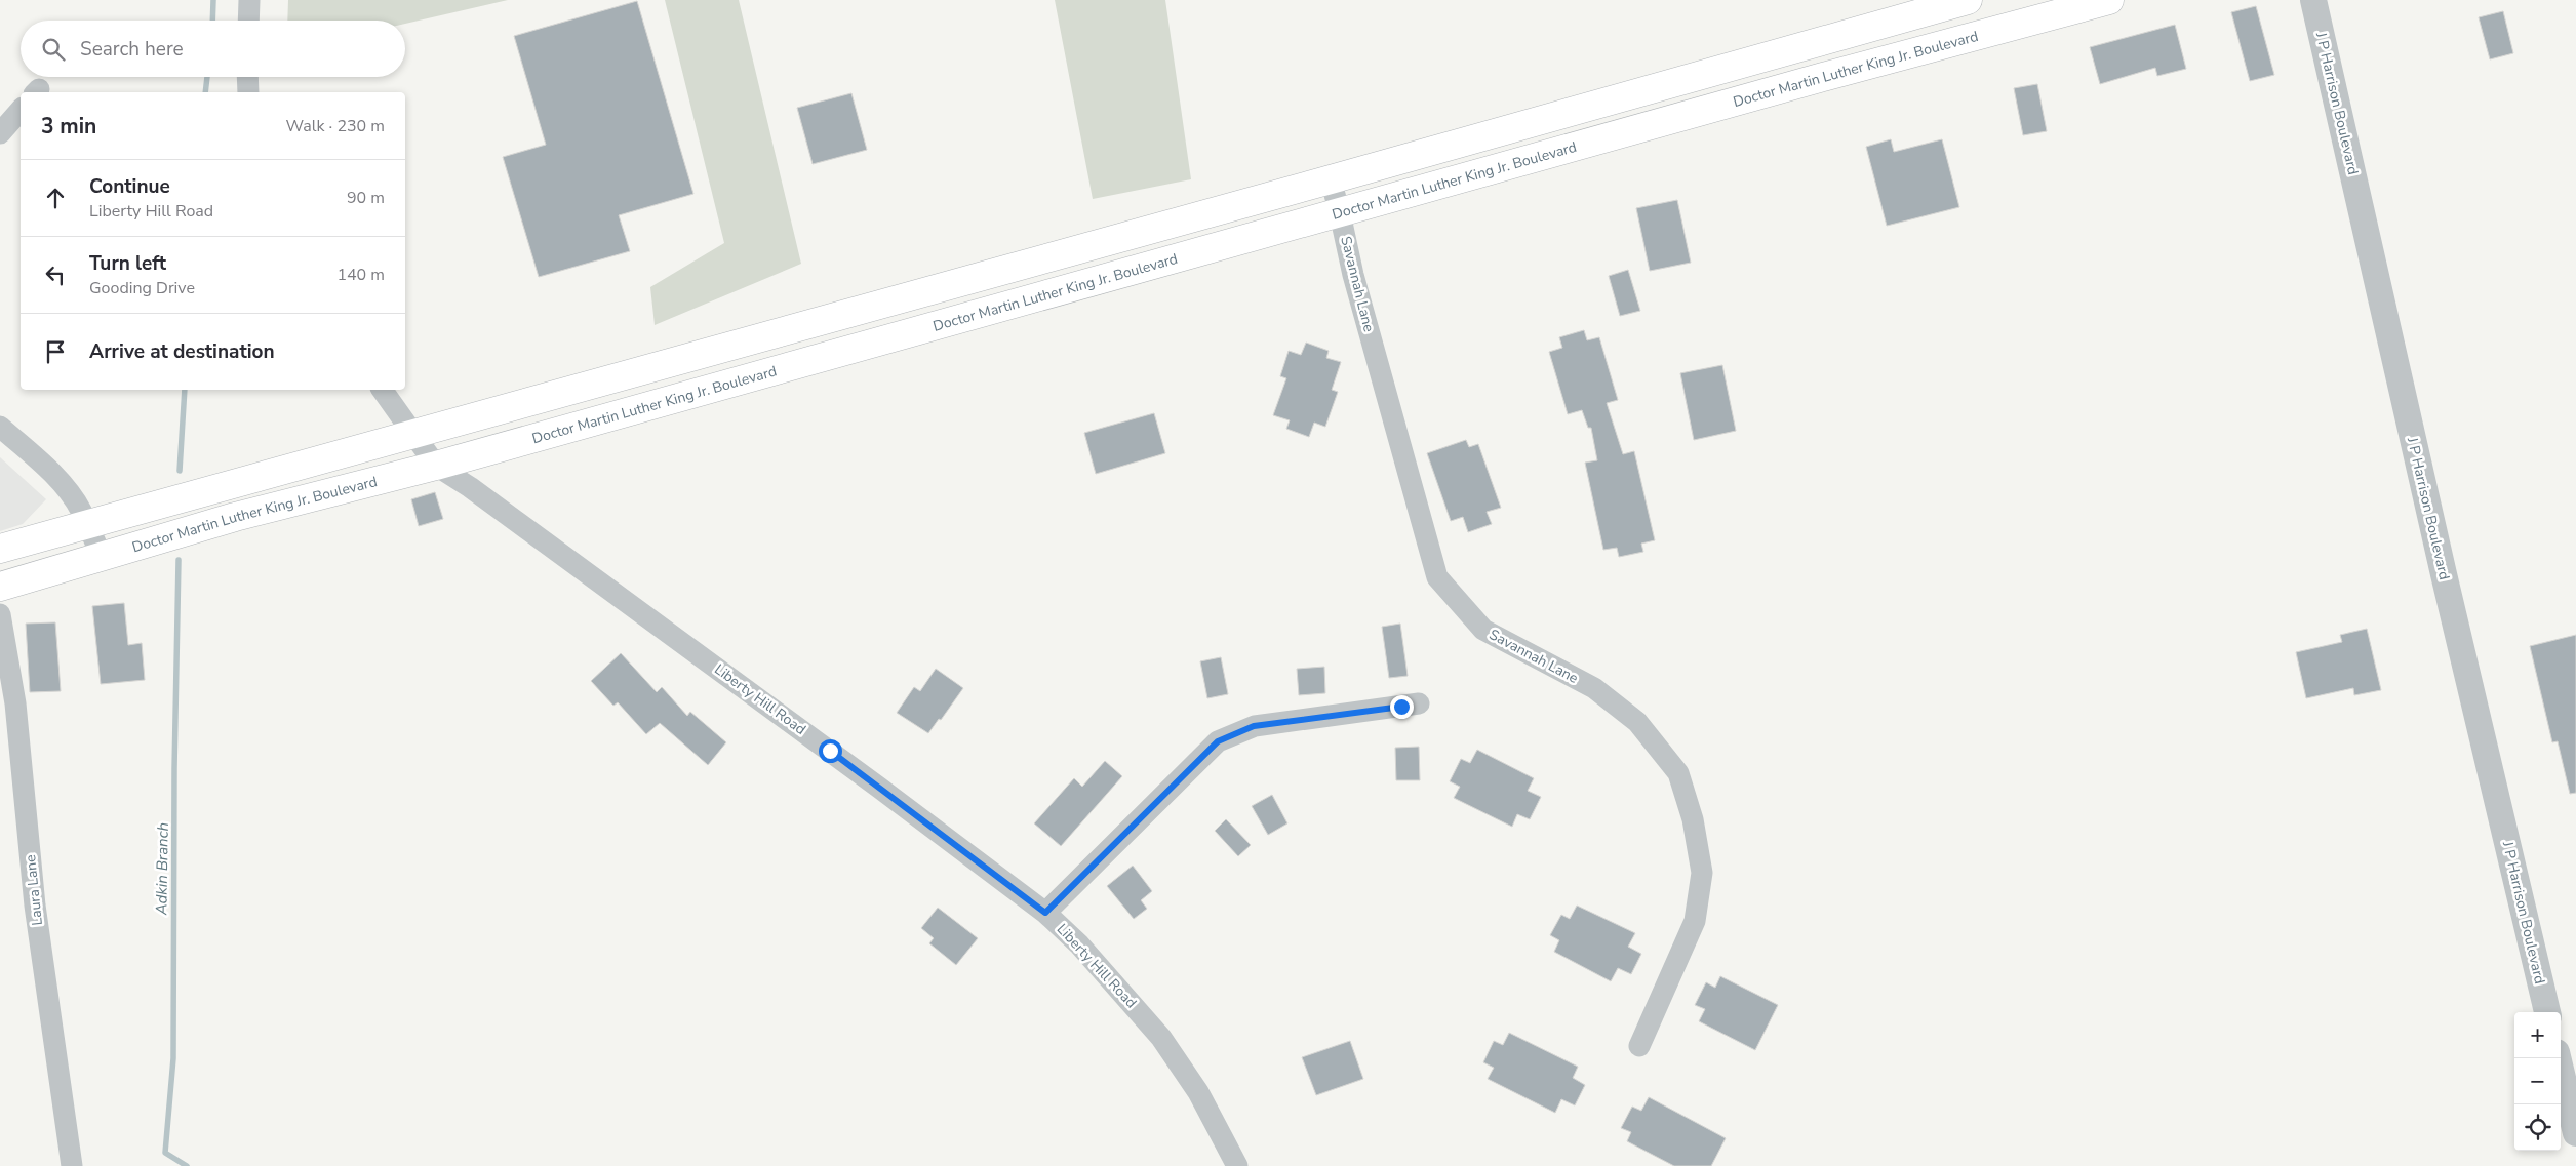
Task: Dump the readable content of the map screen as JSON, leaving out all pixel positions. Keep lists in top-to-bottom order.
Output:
{
  "streets": {
    "highway": ["Doctor Martin Luther King Jr. Boulevard"],
    "street": [
      "J P Harrison Boulevard",
      "Savannah Lane",
      "Liberty Hill Road",
      "Laura Lane"
    ]
  },
  "crossings": [
    ["Doctor Martin Luther King Jr. Boulevard", "Savannah Lane"],
    ["Doctor Martin Luther King Jr. Boulevard", "Liberty Hill Road"]
  ],
  "water": ["Adkin Branch"],
  "page": {
    "search": "Search here",
    "heading": ["3 min", "Walk · 230 m"],
    "list": [
      ["Continue", "Liberty Hill Road", "90 m"],
      ["Turn left", "Gooding Drive", "140 m"],
      "Arrive at destination"
    ],
    "map_buttons": ["+", "−"]
  }
}
